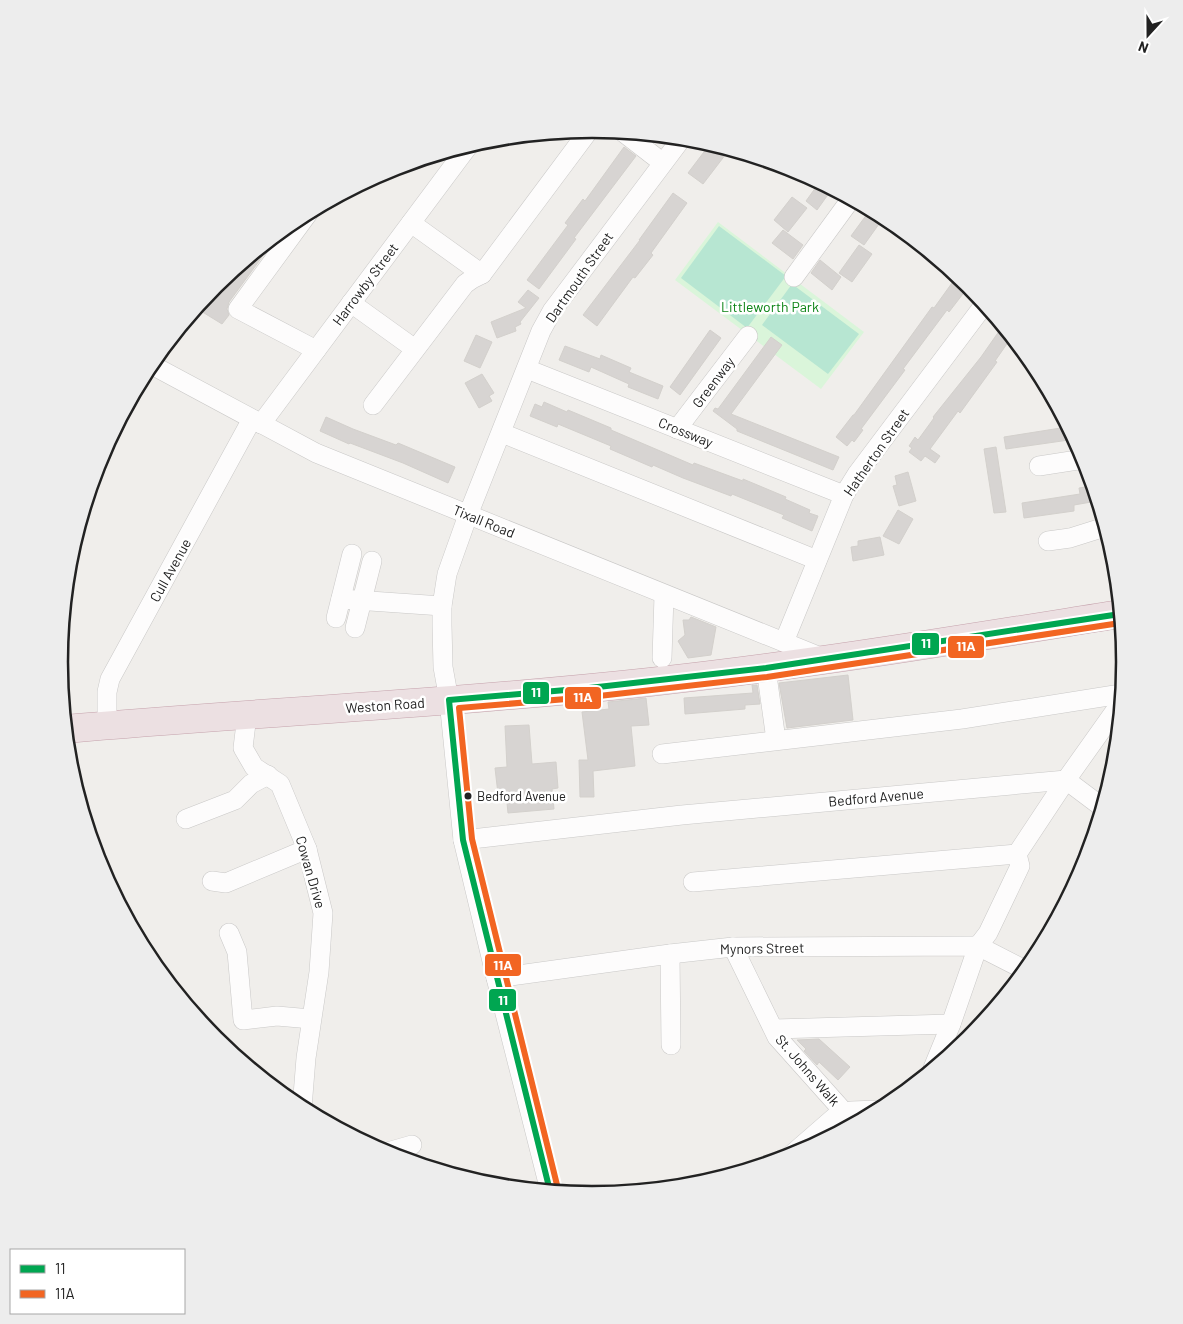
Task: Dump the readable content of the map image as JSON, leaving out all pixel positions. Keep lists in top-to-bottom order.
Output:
{
  "streets": {
    "highway": ["Weston Road"],
    "street": [
      "Dartmouth Street",
      "Harrowby Street",
      "Greenway",
      "Crossway",
      "Hatherton Street",
      "Tixall Road",
      "Cull Avenue",
      "Bedford Avenue",
      "Cowan Drive",
      "Mynors Street",
      "St. Johns Walk"
    ]
  },
  "crossings": [
    ["Dartmouth Street", "Crossway"],
    ["Dartmouth Street", "Tixall Road"],
    ["Dartmouth Street", "Weston Road"],
    ["Dartmouth Street", "Bedford Avenue"],
    ["Dartmouth Street", "Mynors Street"],
    ["Harrowby Street", "Tixall Road"],
    ["Harrowby Street", "Cull Avenue"],
    ["Greenway", "Crossway"],
    ["Crossway", "Hatherton Street"],
    ["Hatherton Street", "Tixall Road"],
    ["Tixall Road", "Cull Avenue"],
    ["Tixall Road", "Weston Road"],
    ["Cull Avenue", "Weston Road"],
    ["Weston Road", "Cowan Drive"],
    ["Mynors Street", "St. Johns Walk"]
  ],
  "parks": ["Littleworth Park"],
  "places": ["Bedford Avenue"],
  "lines": ["transit line 11", "transit line 11A"],
  "legend": ["11", "11A"],
  "north": "bottom"
}
